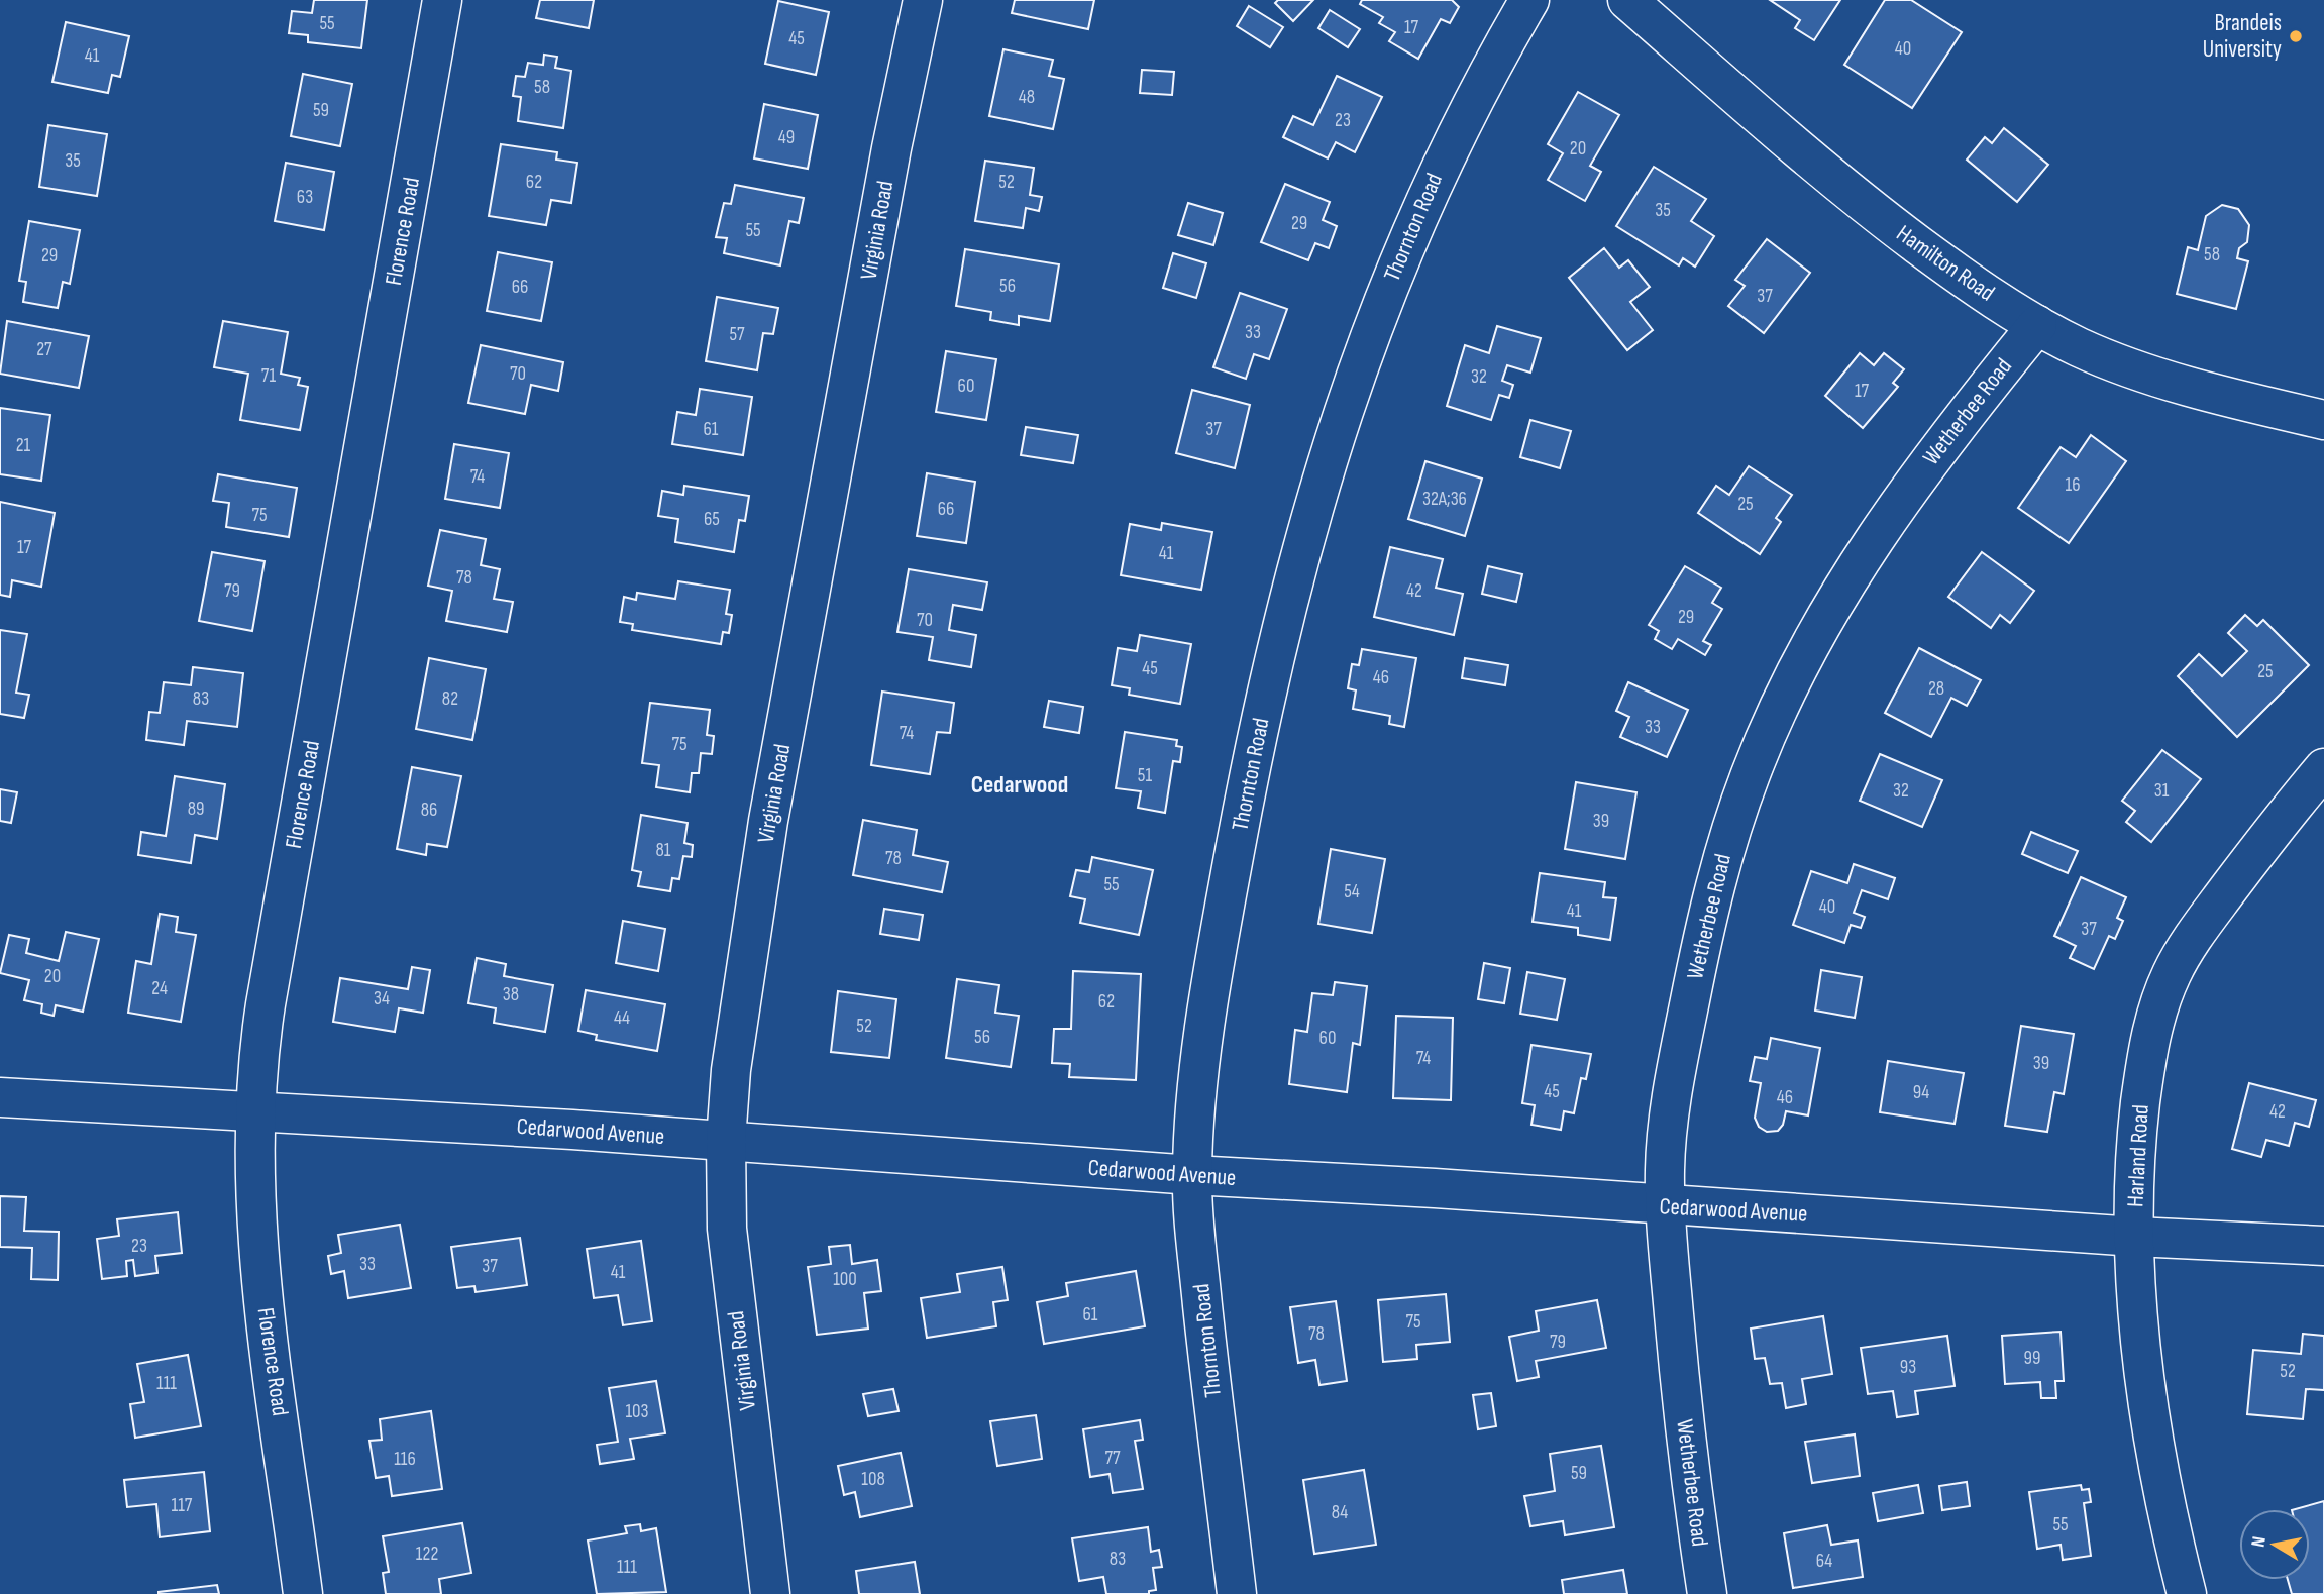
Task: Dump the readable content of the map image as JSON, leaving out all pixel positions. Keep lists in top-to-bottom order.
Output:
{
  "streets": {
    "street": [
      "Thornton Road",
      "Virginia Road",
      "Florence Road",
      "Hamilton Road",
      "Wetherbee Road",
      "Cedarwood Avenue",
      "Harland Road"
    ]
  },
  "crossings": [
    ["Thornton Road", "Cedarwood Avenue"],
    ["Virginia Road", "Cedarwood Avenue"],
    ["Florence Road", "Cedarwood Avenue"],
    ["Hamilton Road", "Wetherbee Road"],
    ["Wetherbee Road", "Cedarwood Avenue"],
    ["Cedarwood Avenue", "Harland Road"]
  ],
  "districts": ["Cedarwood"],
  "places": ["Brandeis University"],
  "house_numbers": [
    "55",
    "17",
    "45",
    "40",
    "41",
    "58",
    "48",
    "59",
    "23",
    "49",
    "20",
    "35",
    "62",
    "52",
    "63",
    "35",
    "29",
    "55",
    "58",
    "29",
    "56",
    "66",
    "37",
    "33",
    "57",
    "27",
    "70",
    "71",
    "32",
    "60",
    "17",
    "61",
    "37",
    "21",
    "74",
    "16",
    "32A;36",
    "25",
    "66",
    "75",
    "65",
    "17",
    "41",
    "78",
    "79",
    "42",
    "29",
    "70",
    "45",
    "25",
    "46",
    "28",
    "83",
    "82",
    "33",
    "74",
    "75",
    "51",
    "32",
    "31",
    "89",
    "86",
    "39",
    "81",
    "78",
    "55",
    "54",
    "40",
    "41",
    "37",
    "20",
    "24",
    "38",
    "34",
    "62",
    "44",
    "52",
    "56",
    "60",
    "74",
    "39",
    "45",
    "94",
    "46",
    "42",
    "23",
    "33",
    "37",
    "41",
    "100",
    "61",
    "75",
    "78",
    "79",
    "99",
    "93",
    "52",
    "111",
    "103",
    "77",
    "116",
    "59",
    "108",
    "117",
    "84",
    "55",
    "122",
    "83",
    "64",
    "111"
  ],
  "north": "left"
}
